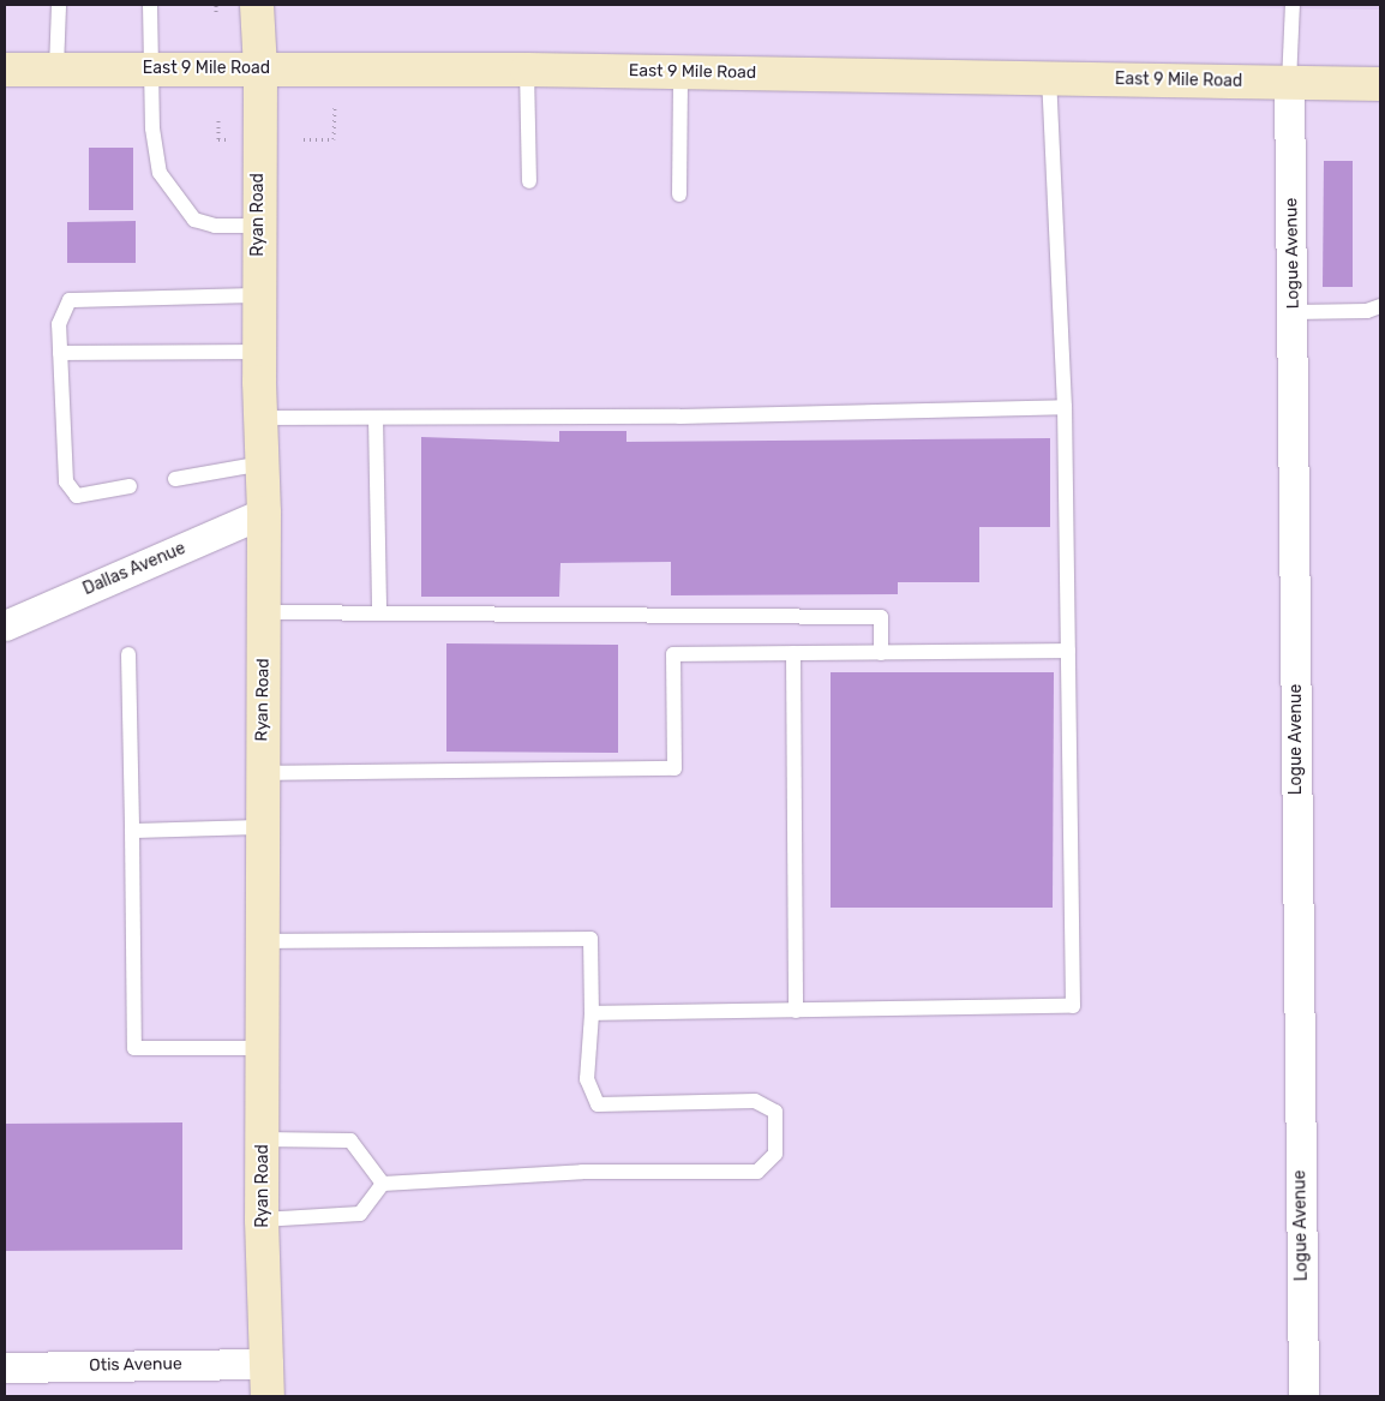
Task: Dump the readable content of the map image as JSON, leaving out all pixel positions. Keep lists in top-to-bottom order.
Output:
{
  "streets": {
    "main road": ["East 9 Mile Road", "Ryan Road"],
    "street": ["Logue Avenue", "Dallas Avenue", "Otis Avenue"]
  },
  "crossings": [
    ["East 9 Mile Road", "Ryan Road"],
    ["East 9 Mile Road", "Logue Avenue"],
    ["Ryan Road", "Dallas Avenue"],
    ["Ryan Road", "Otis Avenue"]
  ]
}
